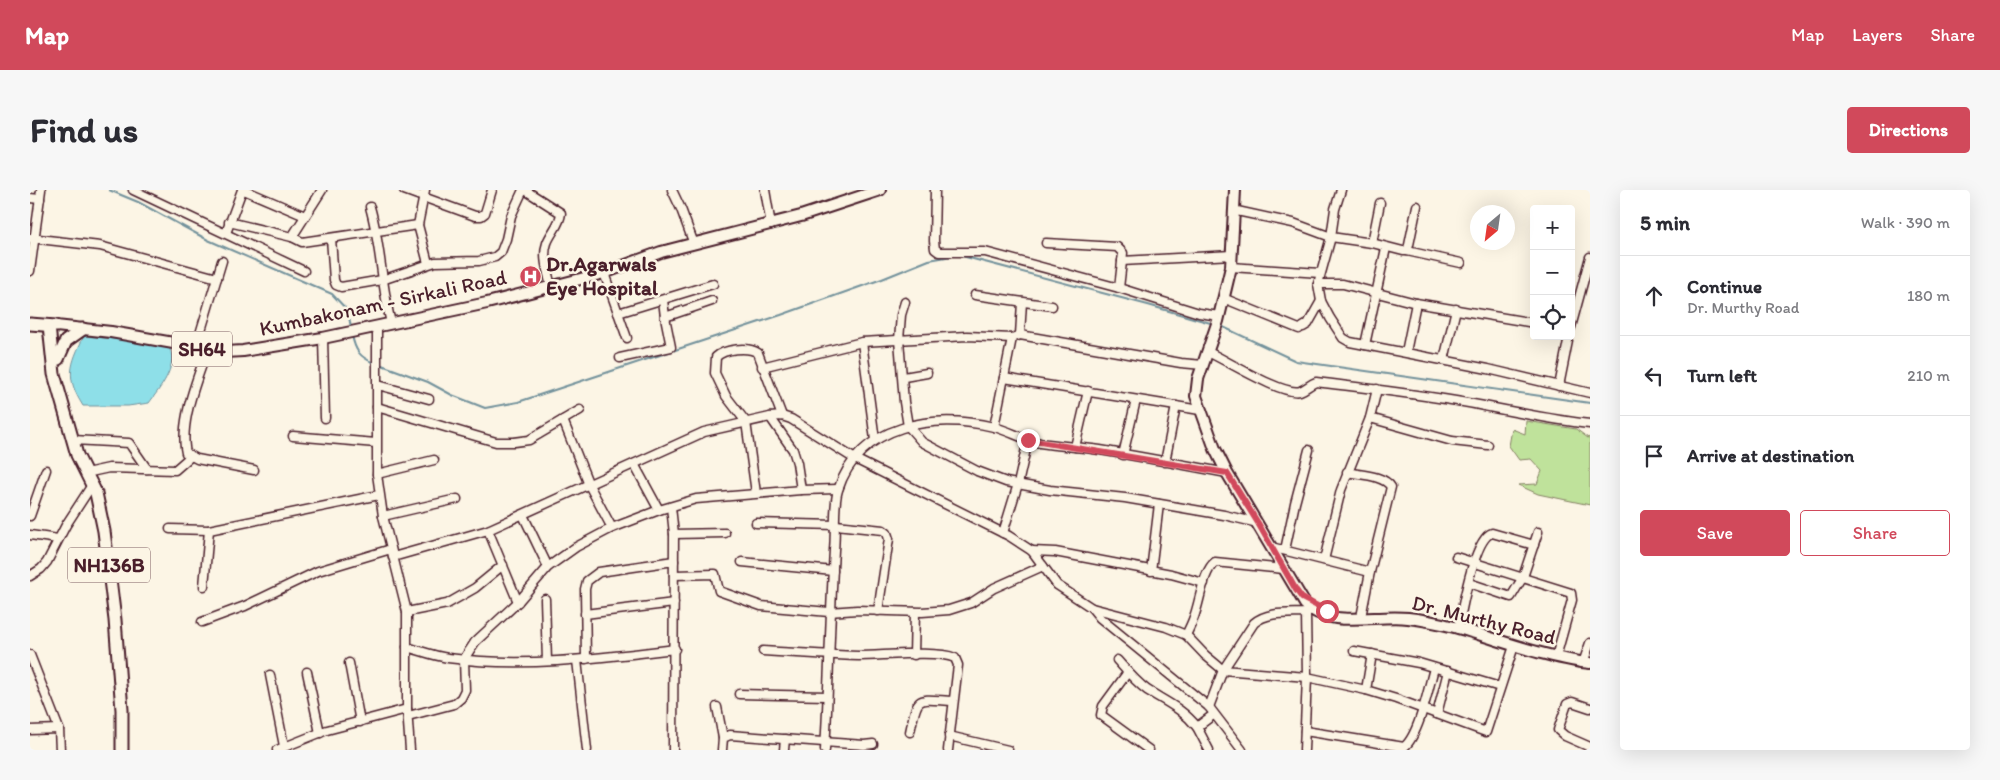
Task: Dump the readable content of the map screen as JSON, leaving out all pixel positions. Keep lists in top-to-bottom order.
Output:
{
  "streets": {
    "highway": ["Kumbakonam - Sirkali Road", "NH136B"],
    "main road": ["SH64", "Dr. Murthy Road"]
  },
  "crossings": [
    ["Kumbakonam - Sirkali Road", "NH136B"]
  ],
  "places": {
    "hospital": ["Dr.Agarwals Eye Hospital"]
  },
  "north": "bottom left",
  "page": {
    "header": "Map",
    "nav": ["Map", "Layers", "Share"],
    "buttons": [
      "Directions",
      ["Save", "Share"]
    ],
    "title": "Find us",
    "heading": ["5 min", "Walk · 390 m"],
    "map_buttons": ["+", "−"],
    "list": [
      ["Continue", "Dr. Murthy Road", "180 m"],
      ["Turn left", "210 m"],
      "Arrive at destination"
    ]
  }
}
